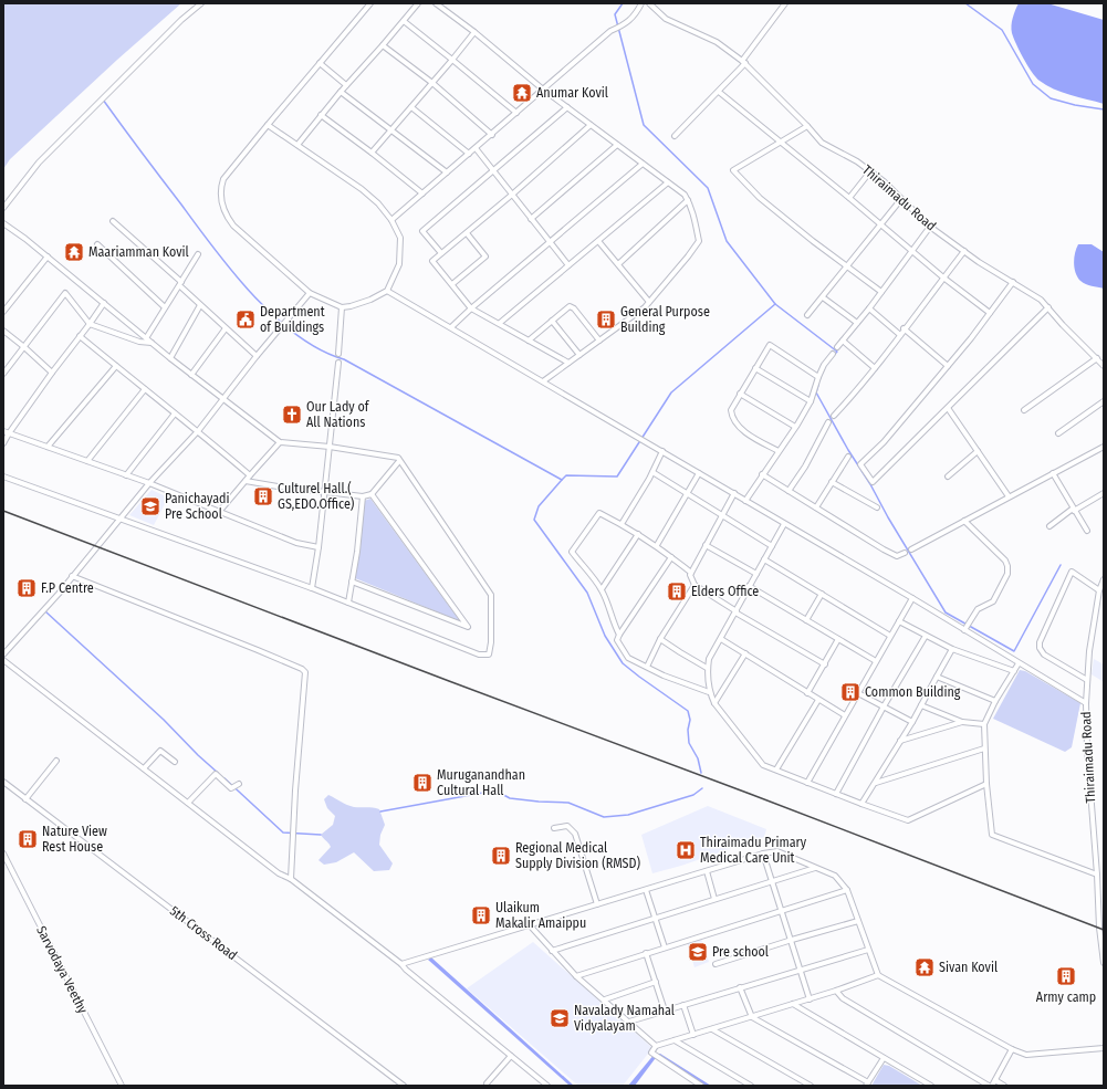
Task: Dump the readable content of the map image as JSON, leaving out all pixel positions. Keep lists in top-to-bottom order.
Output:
{
  "streets": {
    "street": ["Thiraimadu Road", "5th Cross Road", "Sarvodaya Veethy"]
  },
  "places": {
    "temple": ["Anumar Kovil", "Maariamman Kovil", "Sivan Kovil"],
    "public building": ["Department of Buildings"],
    "building": [
      "General Purpose Building",
      "Culturel Hall.( GS,EDO.Office)",
      "F.P Centre",
      "Elders Office",
      "Common Building",
      "Muruganandhan Cultural Hall",
      "Nature View Rest House",
      "Regional Medical Supply Division (RMSD)",
      "Ulaikum Makalir Amaippu",
      "Army camp"
    ],
    "church": ["Our Lady of All Nations"],
    "school or university": ["Panichayadi Pre School", "Pre school", "Navalady Namahal Vidyalayam"],
    "hospital": ["Thiraimadu Primary Medical Care Unit"]
  }
}
